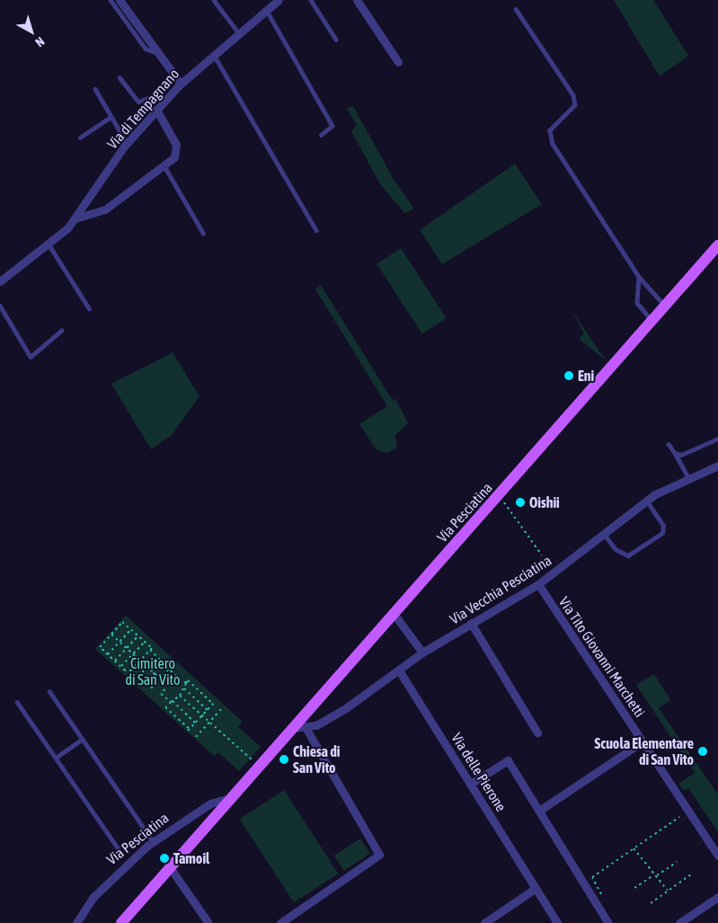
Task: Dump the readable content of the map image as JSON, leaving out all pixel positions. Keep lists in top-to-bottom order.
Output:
{
  "streets": {
    "main road": ["Via Pesciatina"],
    "street": [
      "Via di Tempagnano",
      "Via Vecchia Pesciatina",
      "Via Tito Giovanni Marchetti",
      "Via delle Pierone"
    ]
  },
  "crossings": [
    ["Via Vecchia Pesciatina", "Via Tito Giovanni Marchetti"],
    ["Via Vecchia Pesciatina", "Via delle Pierone"]
  ],
  "parks": ["Cimitero di San Vito"],
  "places": [
    "Eni",
    "Oishii",
    "Scuola Elementare di San Vito",
    "Chiesa di San Vito",
    "Tamoil"
  ],
  "north": "bottom right"
}
